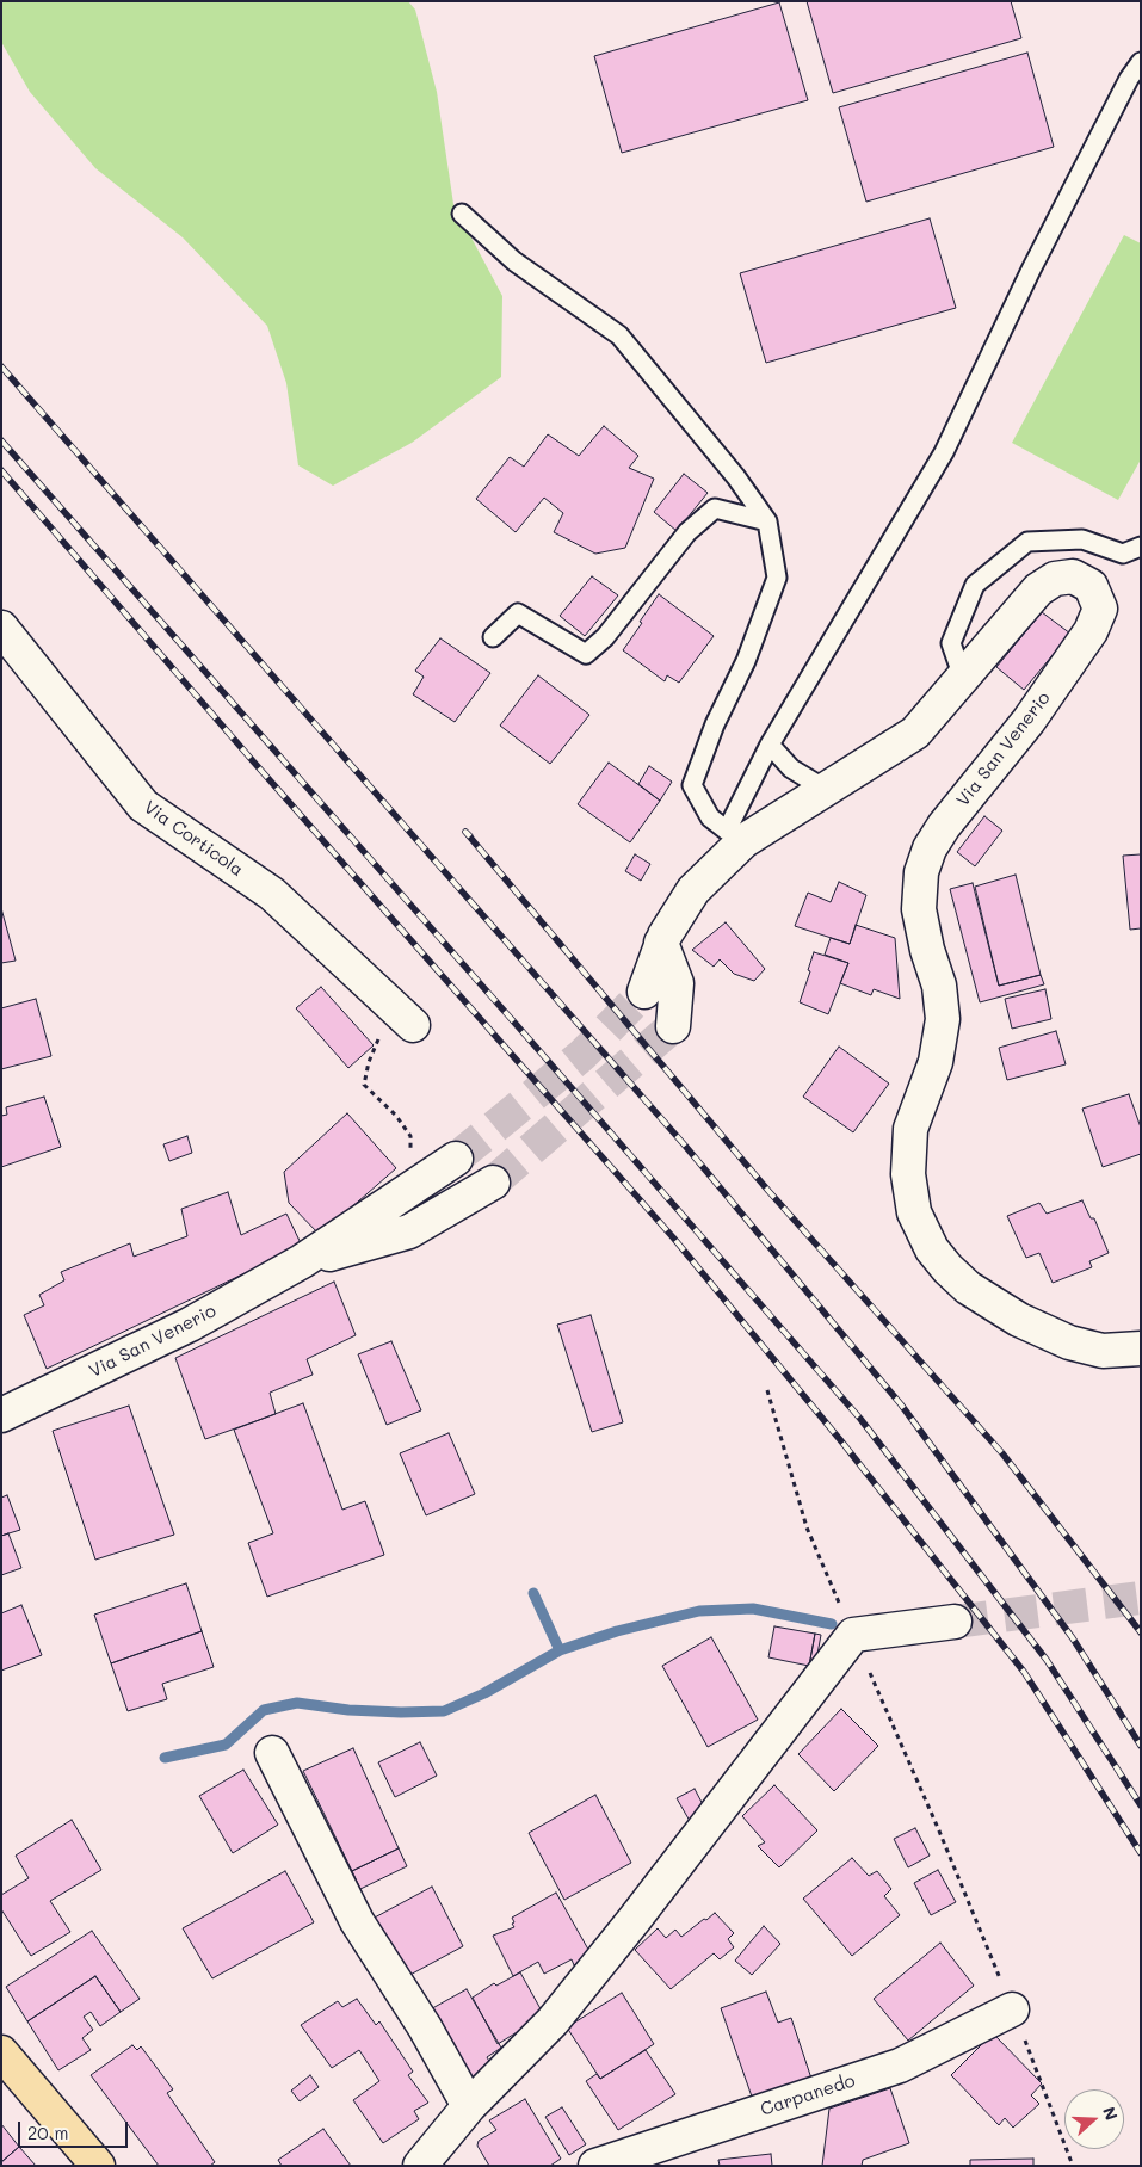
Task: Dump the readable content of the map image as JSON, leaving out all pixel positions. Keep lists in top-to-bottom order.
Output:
{
  "streets": {
    "street": ["Via San Venerio", "Via Corticola", "Carpanedo"]
  },
  "scale_bar": "20 m",
  "north": "right"
}
